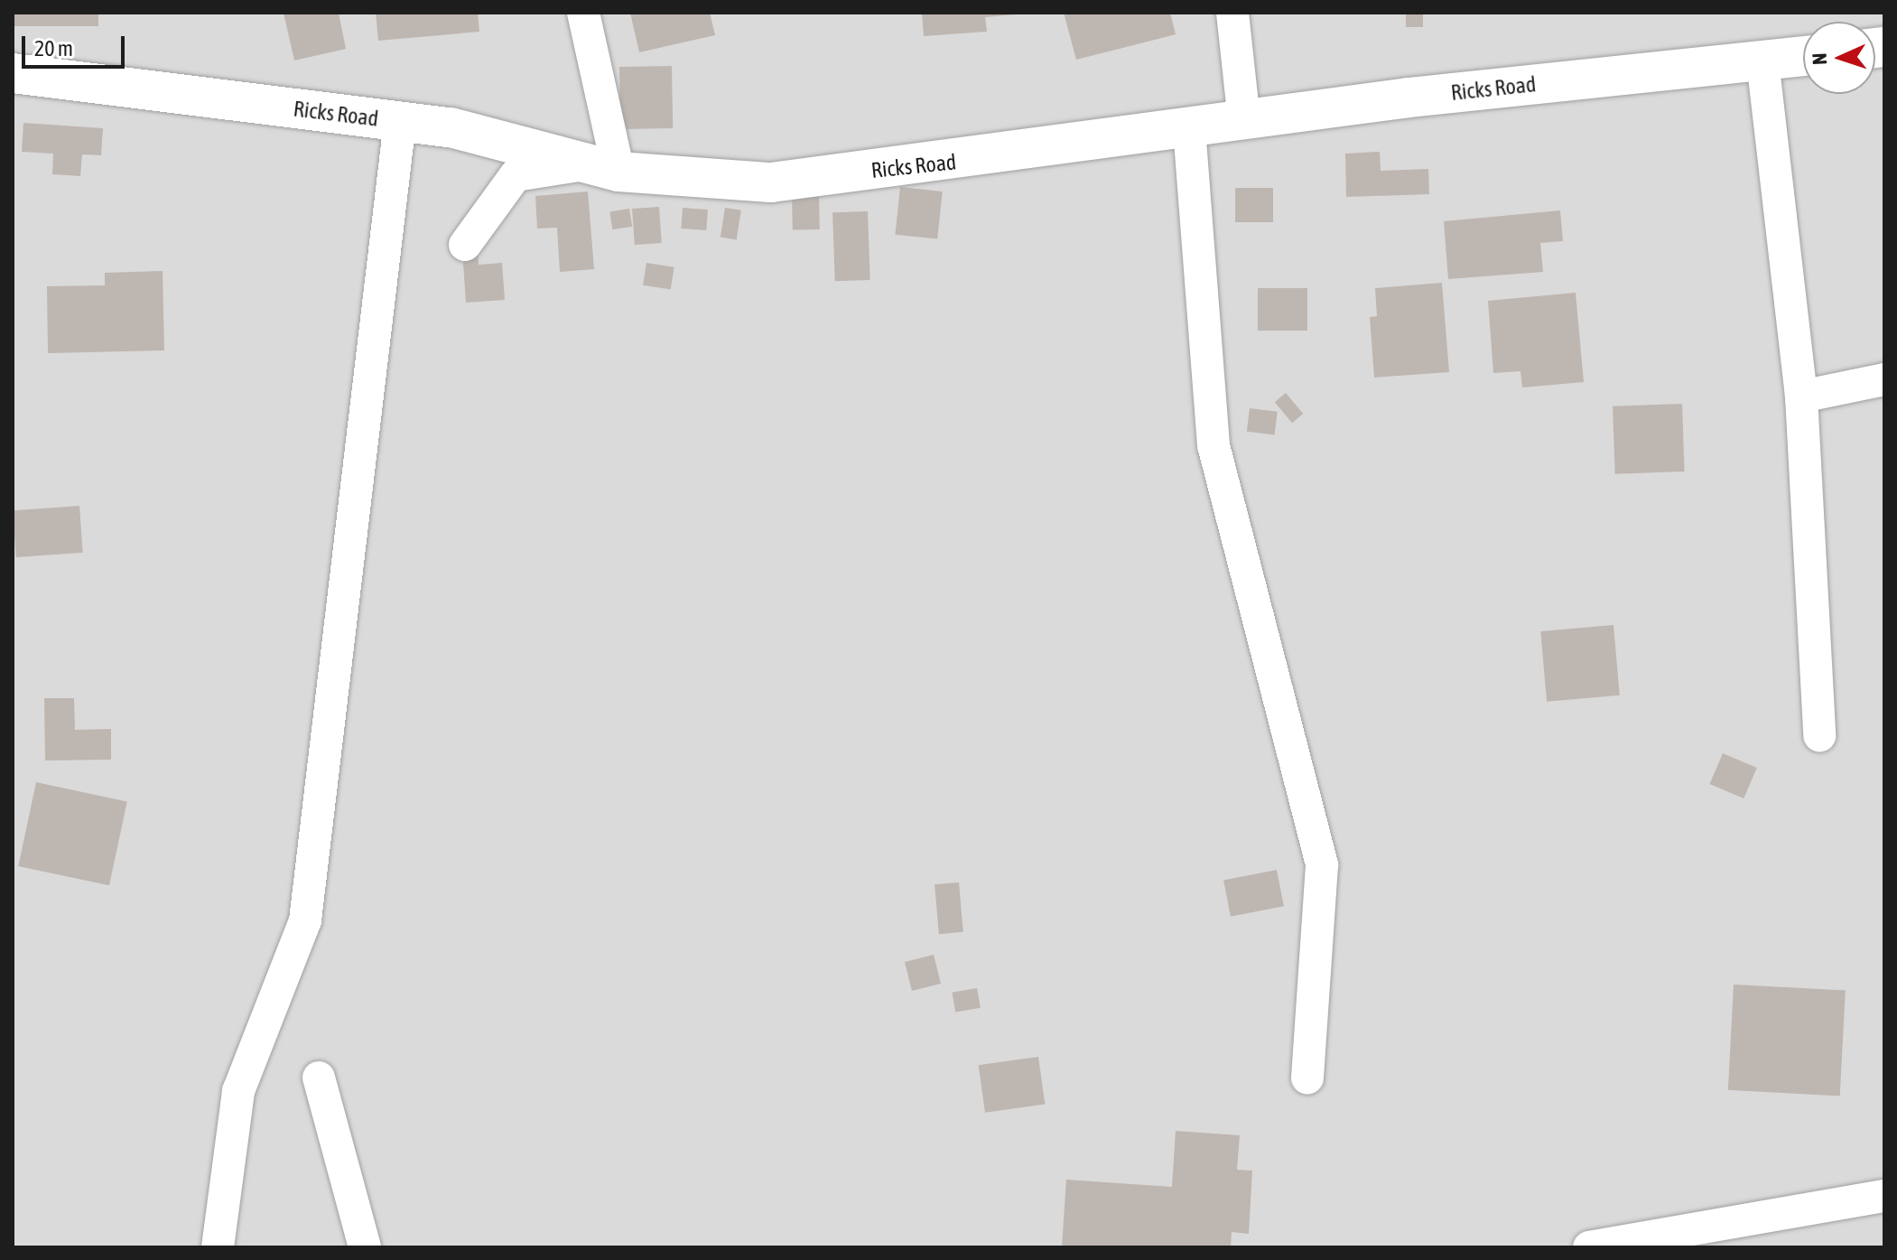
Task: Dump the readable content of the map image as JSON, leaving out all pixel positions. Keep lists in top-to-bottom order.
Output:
{
  "streets": {
    "street": ["Ricks Road"]
  },
  "scale_bar": "20 m",
  "north": "left"
}
